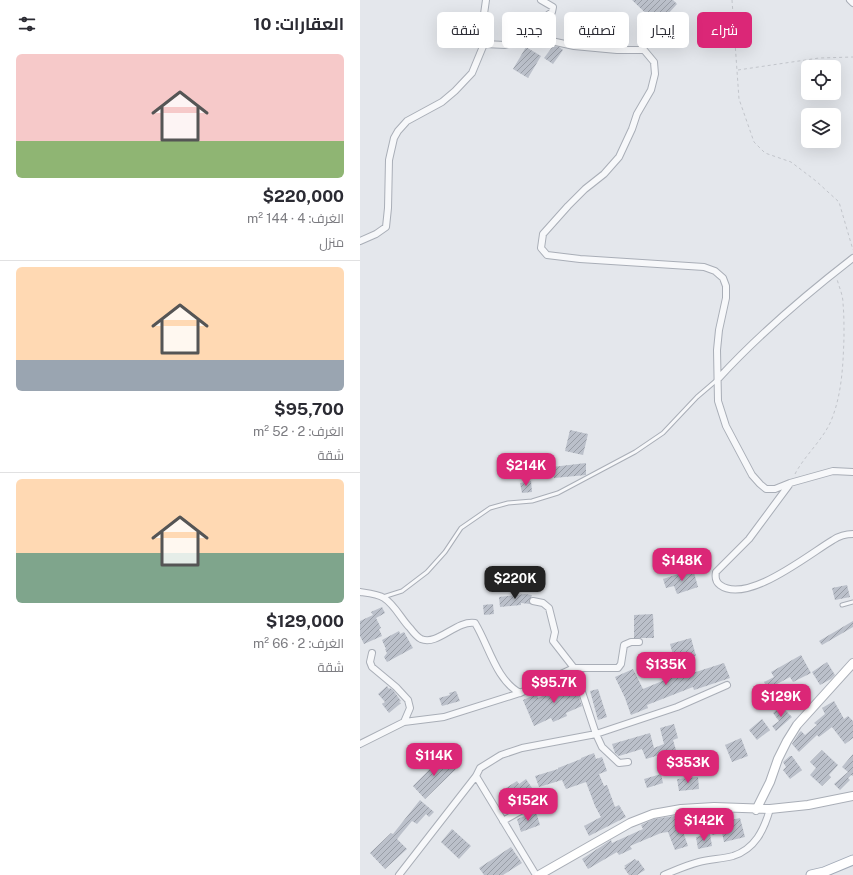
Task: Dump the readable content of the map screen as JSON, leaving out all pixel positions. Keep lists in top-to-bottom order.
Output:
{
  "page": {
    "heading": "العقارات: 10",
    "chip": [
      "شراء",
      "إيجار",
      "تصفية",
      "جديد",
      "شقة"
    ],
    "list": [
      {
        "name": "$220,000",
        "note": "الغرف: 4 · 144 m² · منزل"
      },
      {
        "name": "$95,700",
        "note": "الغرف: 2 · 52 m² · شقة"
      },
      {
        "name": "$129,000",
        "note": "الغرف: 2 · 66 m² · شقة"
      }
    ],
    "price": [
      "$214K",
      "$148K",
      "$220K",
      "$135K",
      "$95.7K",
      "$129K",
      "$114K",
      "$353K",
      "$152K",
      "$142K"
    ]
  }
}
